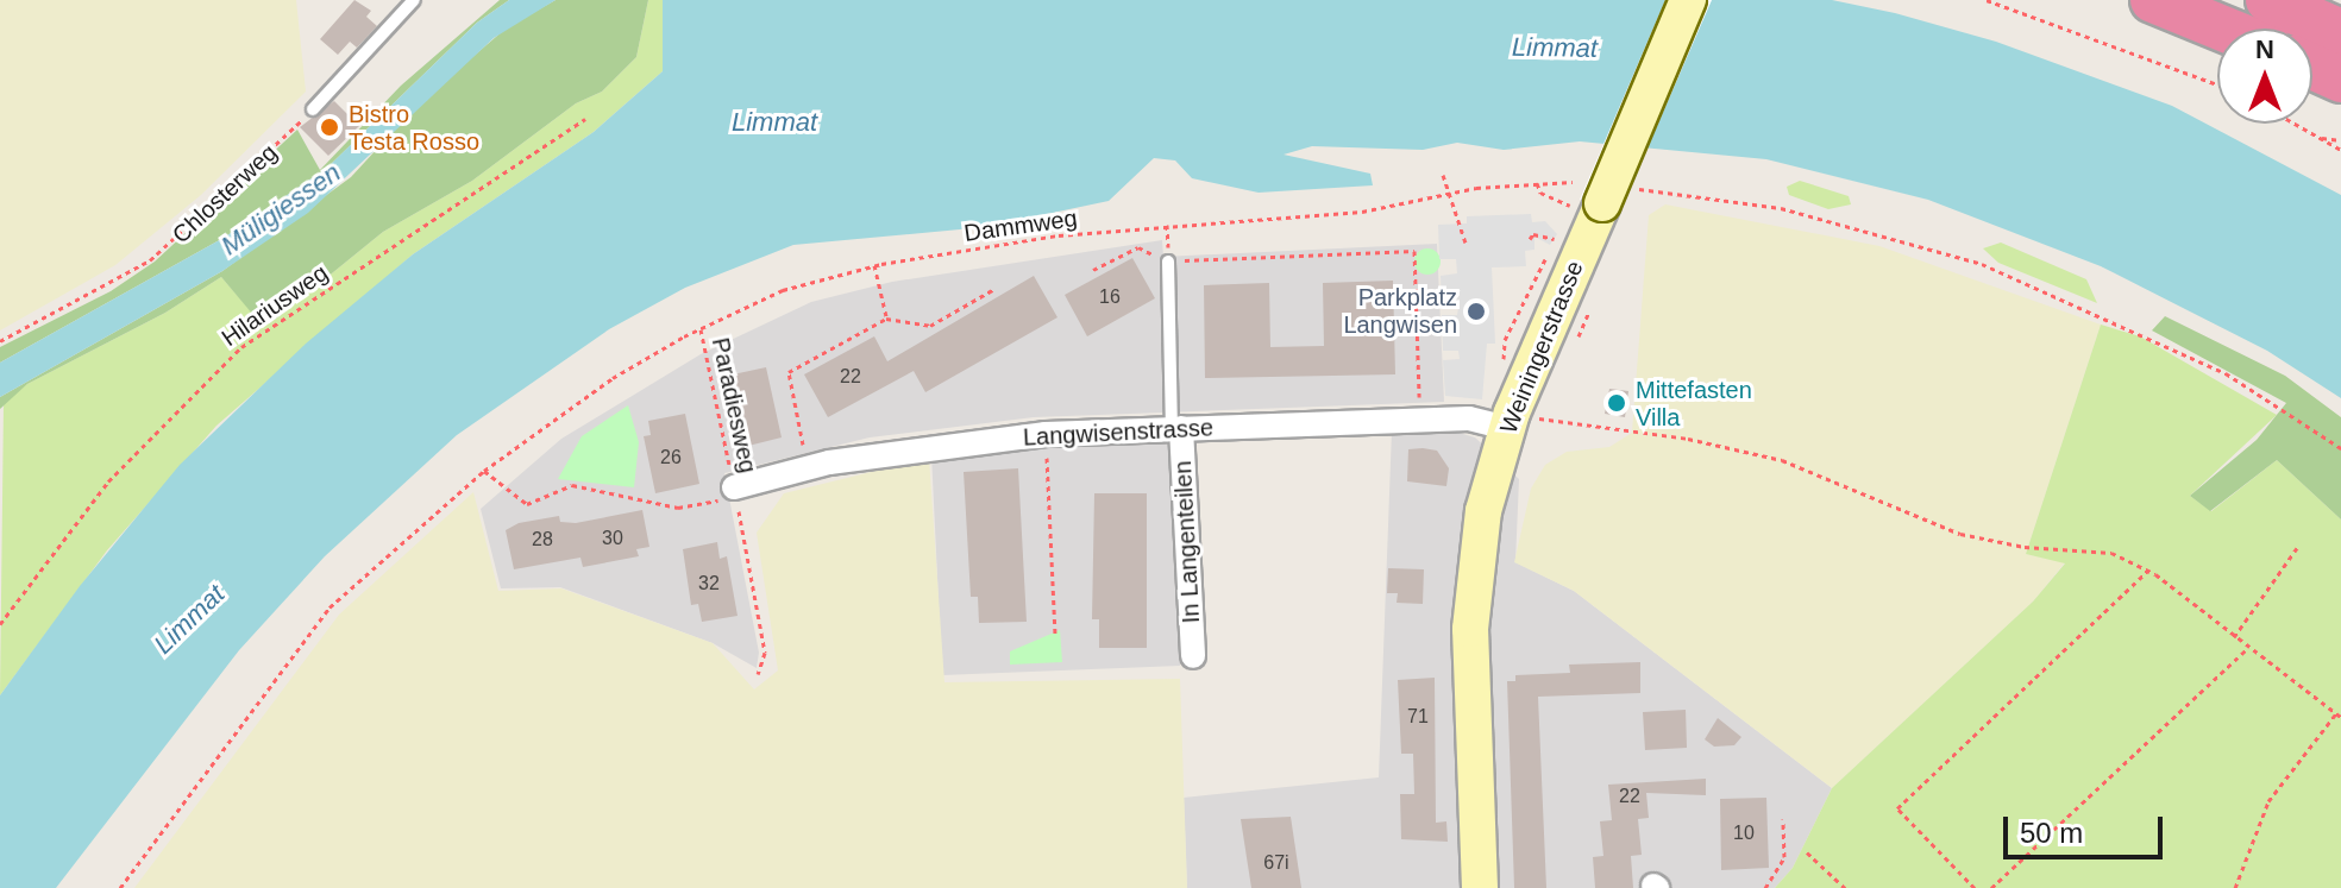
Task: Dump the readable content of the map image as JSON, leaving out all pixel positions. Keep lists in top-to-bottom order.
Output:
{
  "streets": {
    "main road": ["Weiningerstrasse"],
    "street": ["Langwisenstrasse", "In Langenteilen"],
    "path": [
      "Chlosterweg",
      "Dammweg",
      "Hilariusweg",
      "Paradiesweg"
    ]
  },
  "crossings": [
    ["Dammweg", "Paradiesweg"],
    ["Weiningerstrasse", "Langwisenstrasse"],
    ["Paradiesweg", "Langwisenstrasse"],
    ["Langwisenstrasse", "In Langenteilen"]
  ],
  "water": ["Limmat", "Müligiessen"],
  "places": ["Bistro Testa Rosso", "Parkplatz Langwisen", "Mittefasten Villa"],
  "house_numbers": [
    "16",
    "22",
    "26",
    "30",
    "28",
    "32",
    "71",
    "22",
    "10",
    "67i"
  ],
  "scale_bar": "50 m",
  "north": "top"
}
